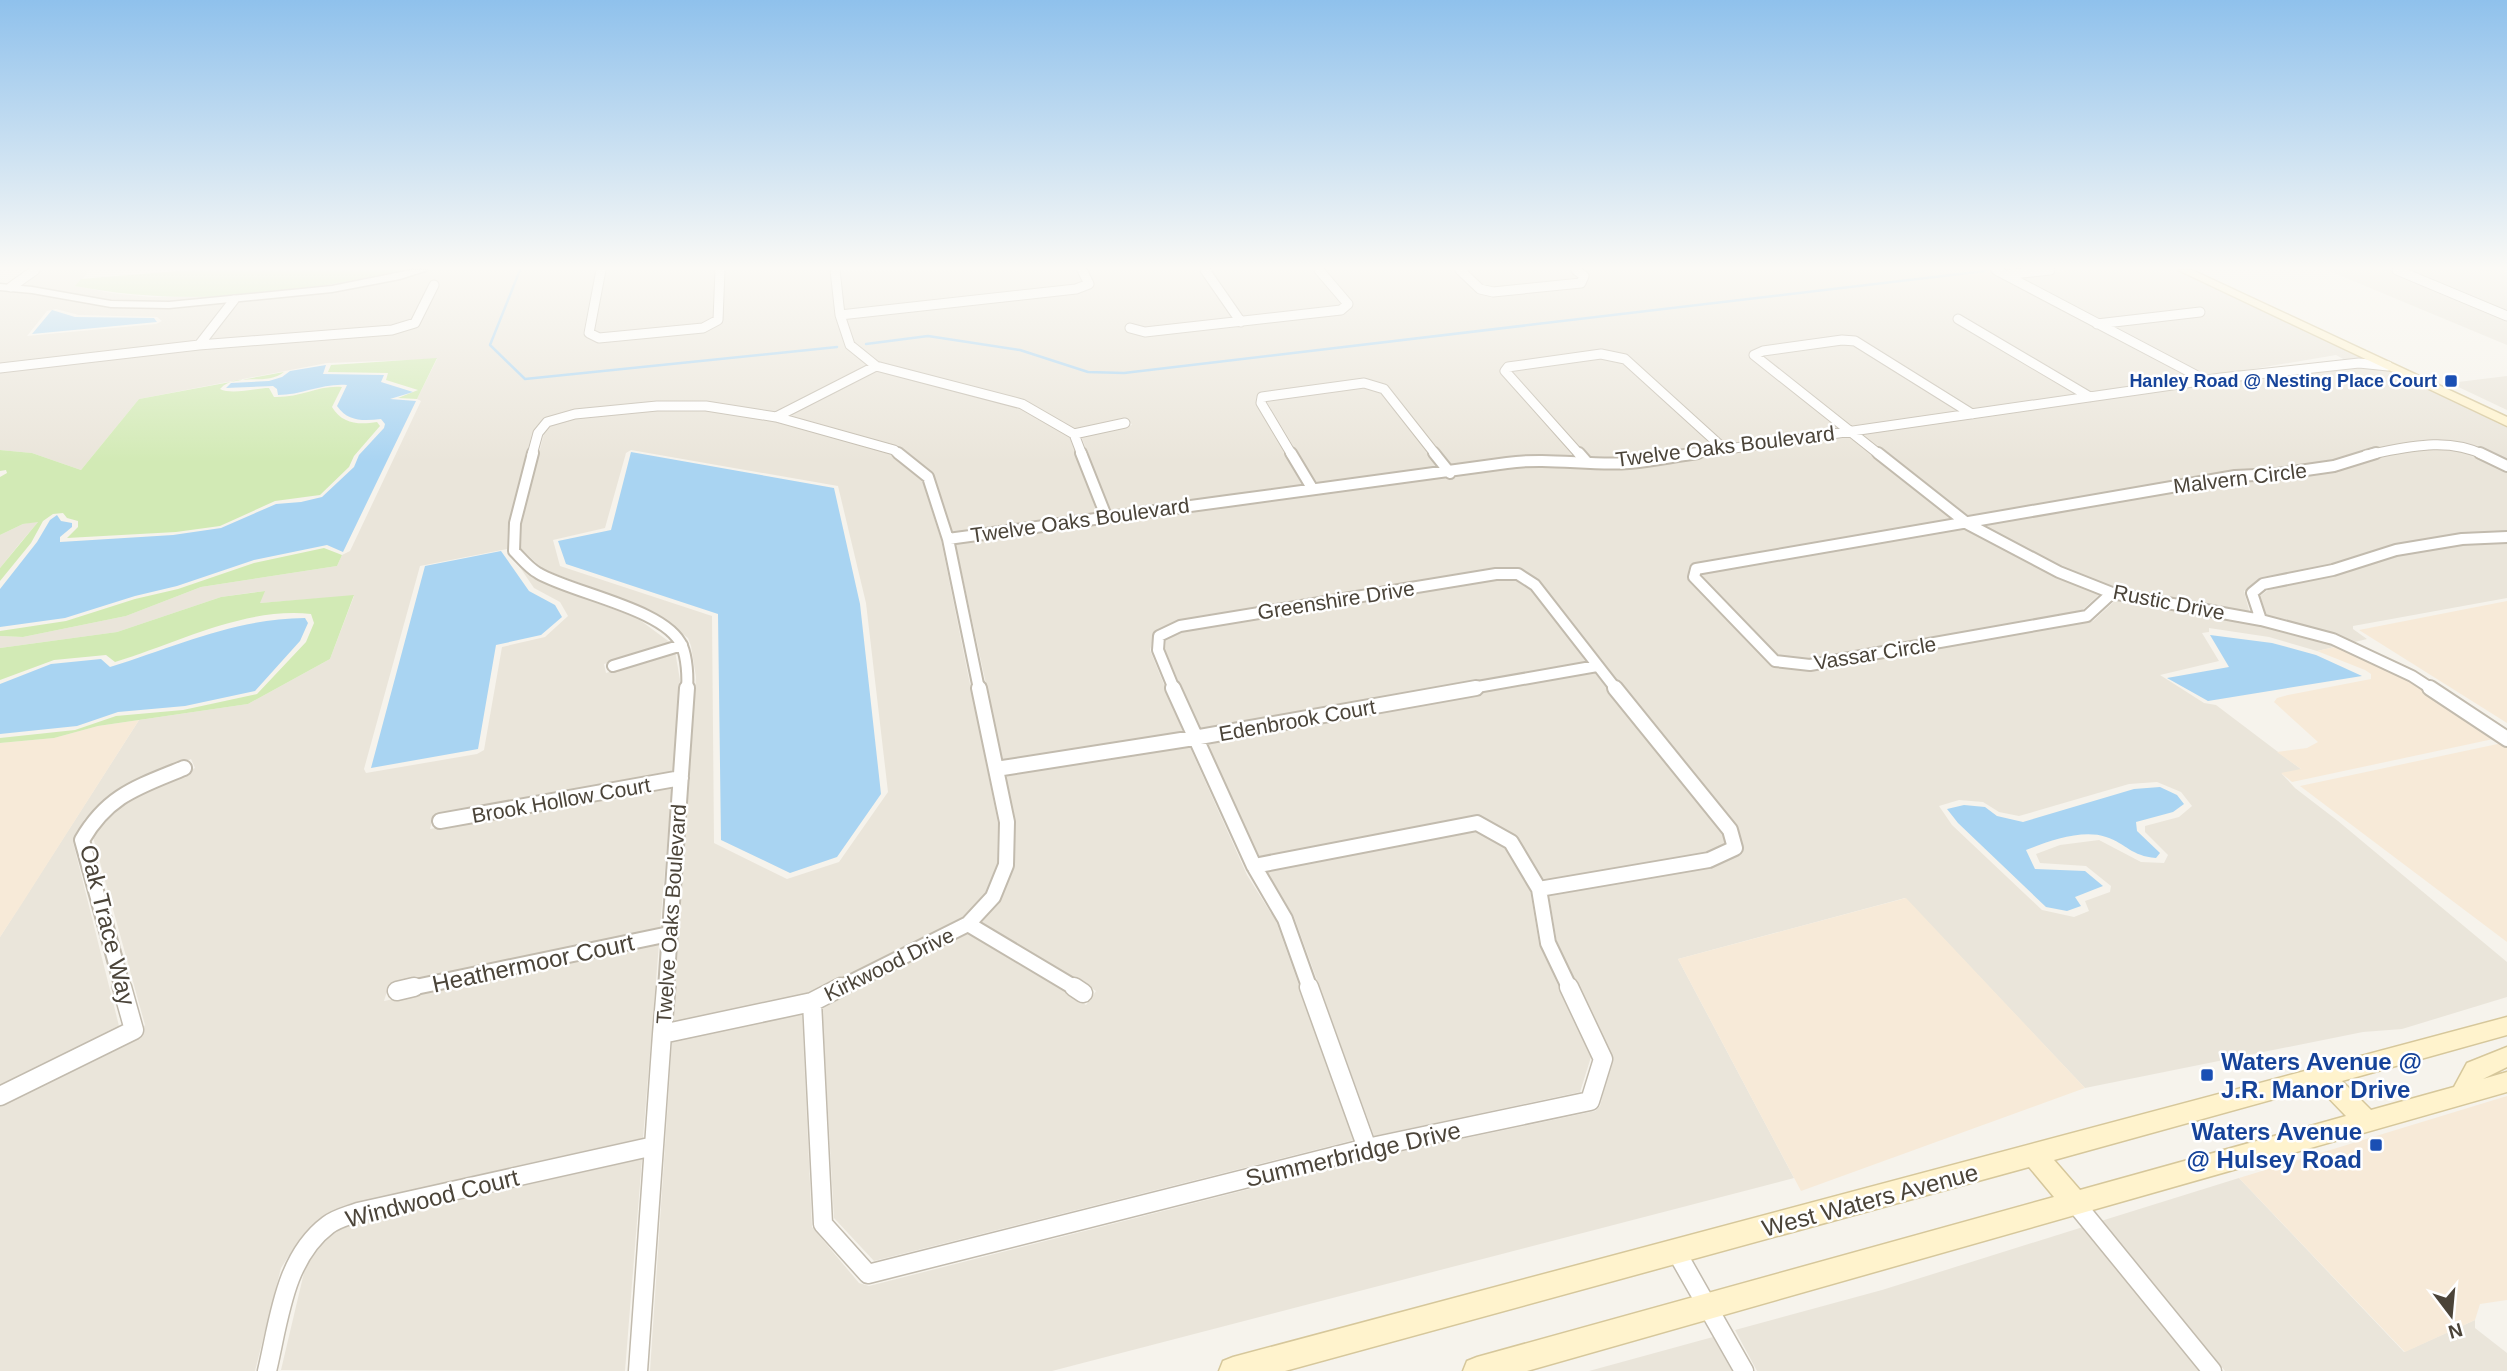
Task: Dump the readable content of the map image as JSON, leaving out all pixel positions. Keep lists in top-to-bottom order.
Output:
{
  "streets": {
    "main road": ["West Waters Avenue"],
    "street": [
      "Twelve Oaks Boulevard",
      "Malvern Circle",
      "Greenshire Drive",
      "Rustic Drive",
      "Vassar Circle",
      "Edenbrook Court",
      "Brook Hollow Court",
      "Oak Trace Way",
      "Heathermoor Court",
      "Kirkwood Drive",
      "Summerbridge Drive",
      "Windwood Court"
    ]
  },
  "crossings": [
    ["Twelve Oaks Boulevard", "Rustic Drive"],
    ["Twelve Oaks Boulevard", "Brook Hollow Court"],
    ["Twelve Oaks Boulevard", "Heathermoor Court"],
    ["Twelve Oaks Boulevard", "Kirkwood Drive"],
    ["Twelve Oaks Boulevard", "Windwood Court"],
    ["Malvern Circle", "Rustic Drive"],
    ["Malvern Circle", "Vassar Circle"],
    ["Greenshire Drive", "Edenbrook Court"],
    ["Greenshire Drive", "Summerbridge Drive"],
    ["Rustic Drive", "Vassar Circle"],
    ["Edenbrook Court", "Kirkwood Drive"],
    ["Kirkwood Drive", "Summerbridge Drive"]
  ],
  "places": {
    "transit": ["Hanley Road @ Nesting Place Court", "Waters Avenue @ J.R. Manor Drive", "Waters Avenue @ Hulsey Road"]
  },
  "north": "bottom"
}
